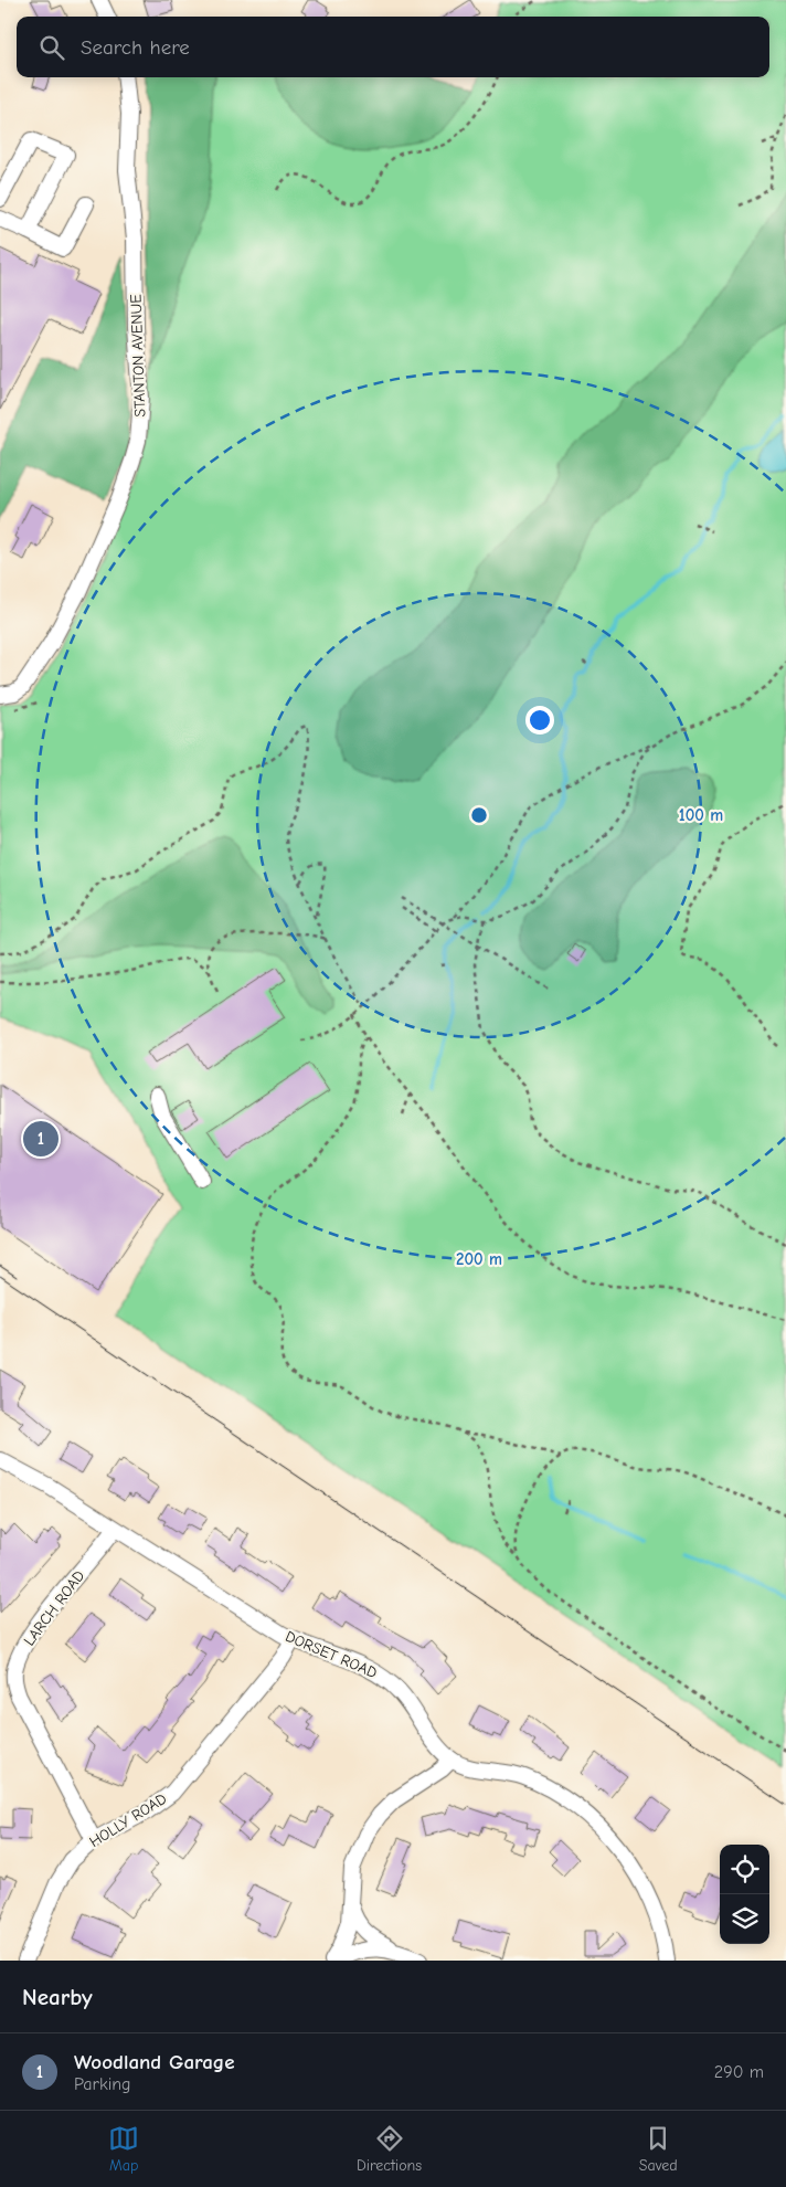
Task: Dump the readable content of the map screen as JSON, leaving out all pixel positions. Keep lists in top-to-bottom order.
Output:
{
  "streets": {
    "street": [
      "STANTON AVENUE",
      "LARCH ROAD",
      "DORSET ROAD",
      "HOLLY ROAD"
    ]
  },
  "crossings": [
    ["LARCH ROAD", "DORSET ROAD"],
    ["LARCH ROAD", "HOLLY ROAD"],
    ["DORSET ROAD", "HOLLY ROAD"]
  ],
  "page": {
    "search": "Search here",
    "pins": "1",
    "heading": "Nearby",
    "list": [
      {
        "mark": "1",
        "name": "Woodland Garage",
        "note": "Parking",
        "value": "290 m"
      }
    ],
    "nav": ["Map", "Directions", "Saved"]
  },
  "rings": ["100 m", "200 m"]
}
